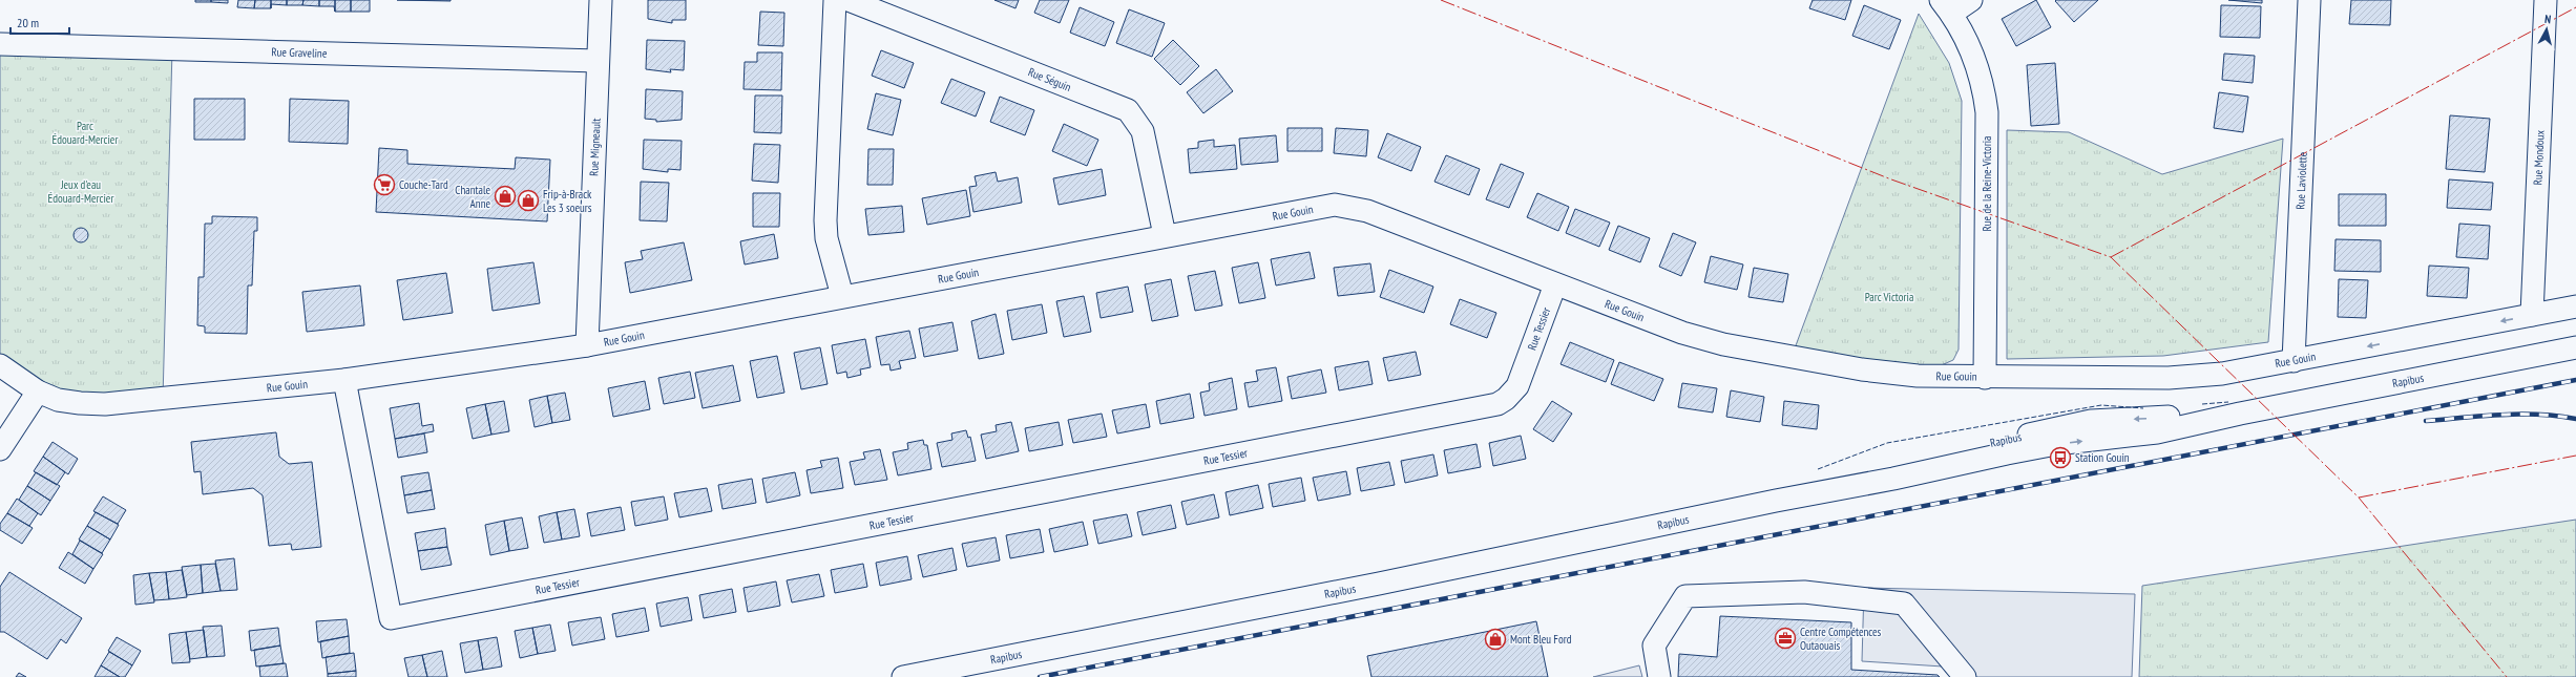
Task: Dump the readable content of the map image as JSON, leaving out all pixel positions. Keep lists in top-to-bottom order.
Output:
{
  "streets": {
    "street": [
      "Rue Graveline",
      "Rue Séguin",
      "Rue Migneault",
      "Rue Mondoux",
      "Rue Laviolette",
      "Rue de la Reine-Victoria",
      "Rue Gouin",
      "Rue Tessier",
      "Rapibus"
    ]
  },
  "crossings": [
    ["Rue Graveline", "Rue Migneault"],
    ["Rue Séguin", "Rue Gouin"],
    ["Rue Migneault", "Rue Gouin"],
    ["Rue Mondoux", "Rue Gouin"],
    ["Rue Laviolette", "Rue Gouin"],
    ["Rue de la Reine-Victoria", "Rue Gouin"],
    ["Rue Gouin", "Rue Tessier"]
  ],
  "parks": ["Parc Édouard-Mercier", "Jeux d'eau Édouard-Mercier", "Parc Victoria"],
  "places": {
    "supermarket": ["Couche-Tard"],
    "shop": ["Chantale Anne", "Frip-à-Brack Les 3 soeurs", "Mont Bleu Ford"],
    "bus stop": ["Station Gouin"],
    "office": ["Centre Compétences Outaouais"]
  },
  "scale_bar": "20 m",
  "north": "top"
}
